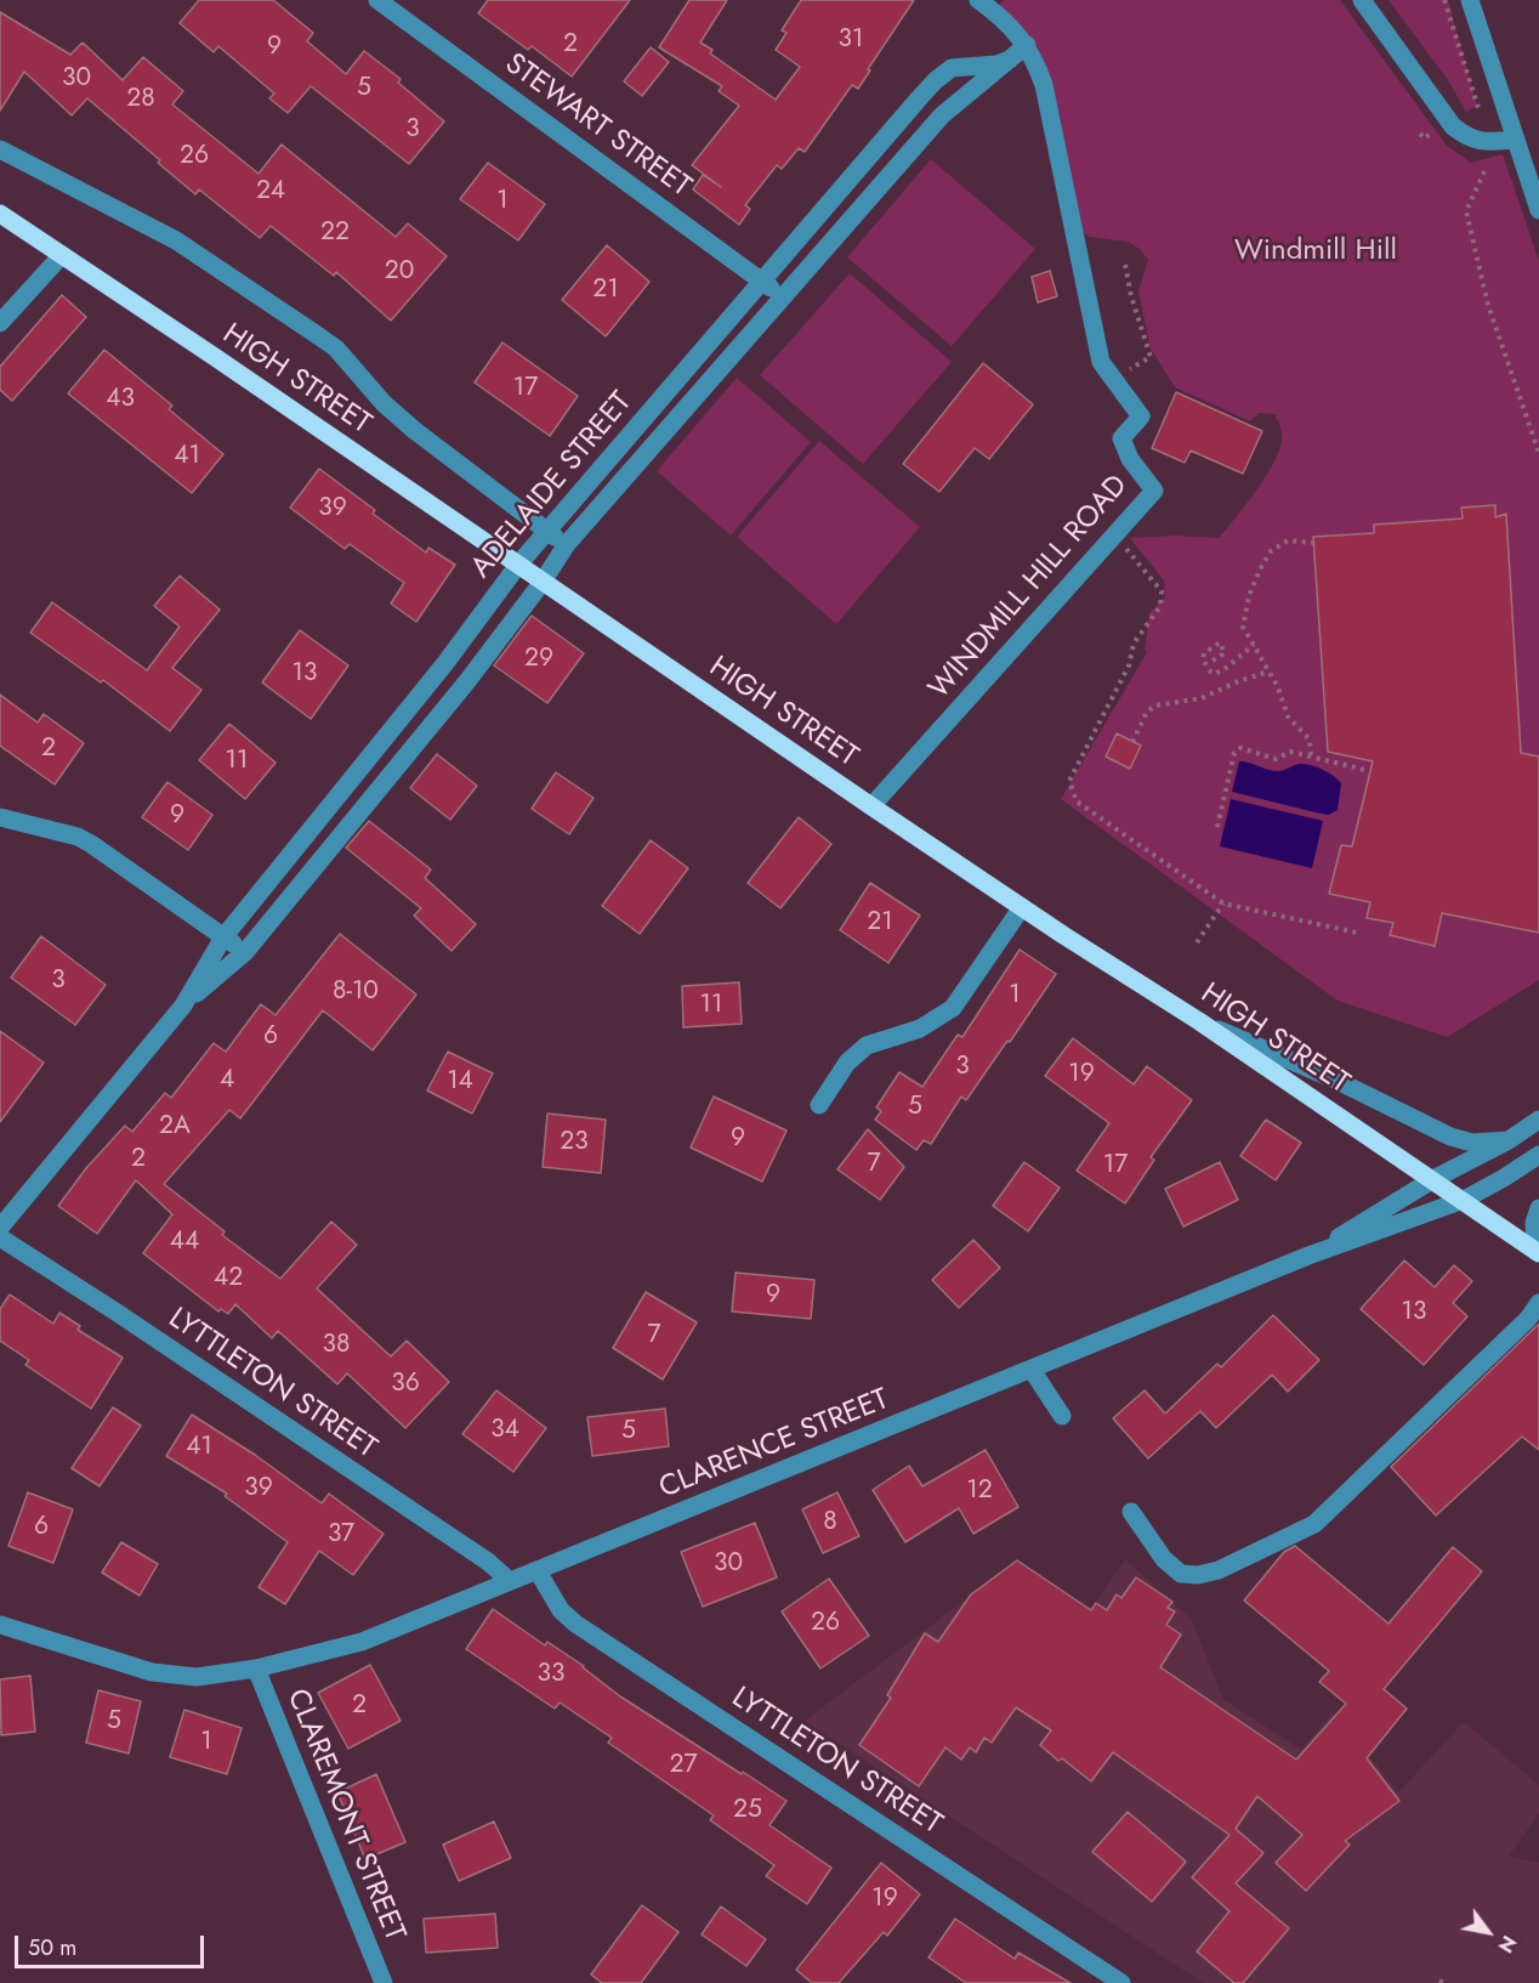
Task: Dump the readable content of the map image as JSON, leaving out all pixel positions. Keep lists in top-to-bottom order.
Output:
{
  "streets": {
    "main road": ["HIGH STREET"],
    "street": [
      "STEWART STREET",
      "ADELAIDE STREET",
      "WINDMILL HILL ROAD",
      "LYTTLETON STREET",
      "CLARENCE STREET",
      "CLAREMONT STREET"
    ]
  },
  "crossings": [
    ["STEWART STREET", "ADELAIDE STREET"],
    ["HIGH STREET", "ADELAIDE STREET"],
    ["HIGH STREET", "WINDMILL HILL ROAD"],
    ["HIGH STREET", "CLARENCE STREET"],
    ["ADELAIDE STREET", "WINDMILL HILL ROAD"],
    ["LYTTLETON STREET", "CLARENCE STREET"],
    ["CLARENCE STREET", "CLAREMONT STREET"]
  ],
  "parks": ["Windmill Hill"],
  "house_numbers": [
    "31",
    "2",
    "9",
    "30",
    "5",
    "28",
    "3",
    "26",
    "24",
    "1",
    "22",
    "20",
    "21",
    "17",
    "43",
    "41",
    "39",
    "29",
    "13",
    "2",
    "11",
    "9",
    "21",
    "3",
    "8-10",
    "1",
    "11",
    "6",
    "3",
    "19",
    "4",
    "14",
    "5",
    "2A",
    "9",
    "23",
    "2",
    "7",
    "17",
    "44",
    "42",
    "9",
    "13",
    "7",
    "38",
    "36",
    "34",
    "5",
    "41",
    "39",
    "12",
    "8",
    "6",
    "37",
    "30",
    "26",
    "33",
    "2",
    "5",
    "1",
    "27",
    "25",
    "19"
  ],
  "scale_bar": "50 m",
  "north": "bottom right"
}
